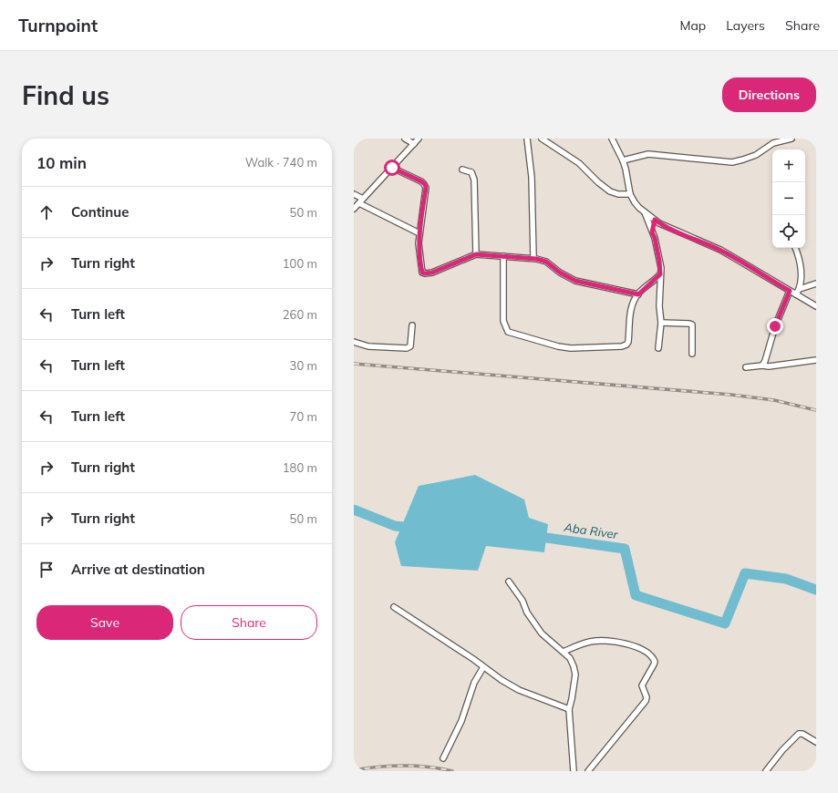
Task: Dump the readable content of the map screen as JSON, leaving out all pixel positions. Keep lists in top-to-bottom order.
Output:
{
  "water": ["Aba River"],
  "page": {
    "header": "Turnpoint",
    "nav": ["Map", "Layers", "Share"],
    "buttons": [
      "Directions",
      ["Save", "Share"]
    ],
    "title": "Find us",
    "heading": ["10 min", "Walk · 740 m"],
    "map_buttons": ["+", "−"],
    "list": [
      ["Continue", "50 m"],
      ["Turn right", "100 m"],
      ["Turn left", "260 m"],
      ["Turn left", "30 m"],
      ["Turn left", "70 m"],
      ["Turn right", "180 m"],
      ["Turn right", "50 m"],
      "Arrive at destination"
    ]
  }
}
